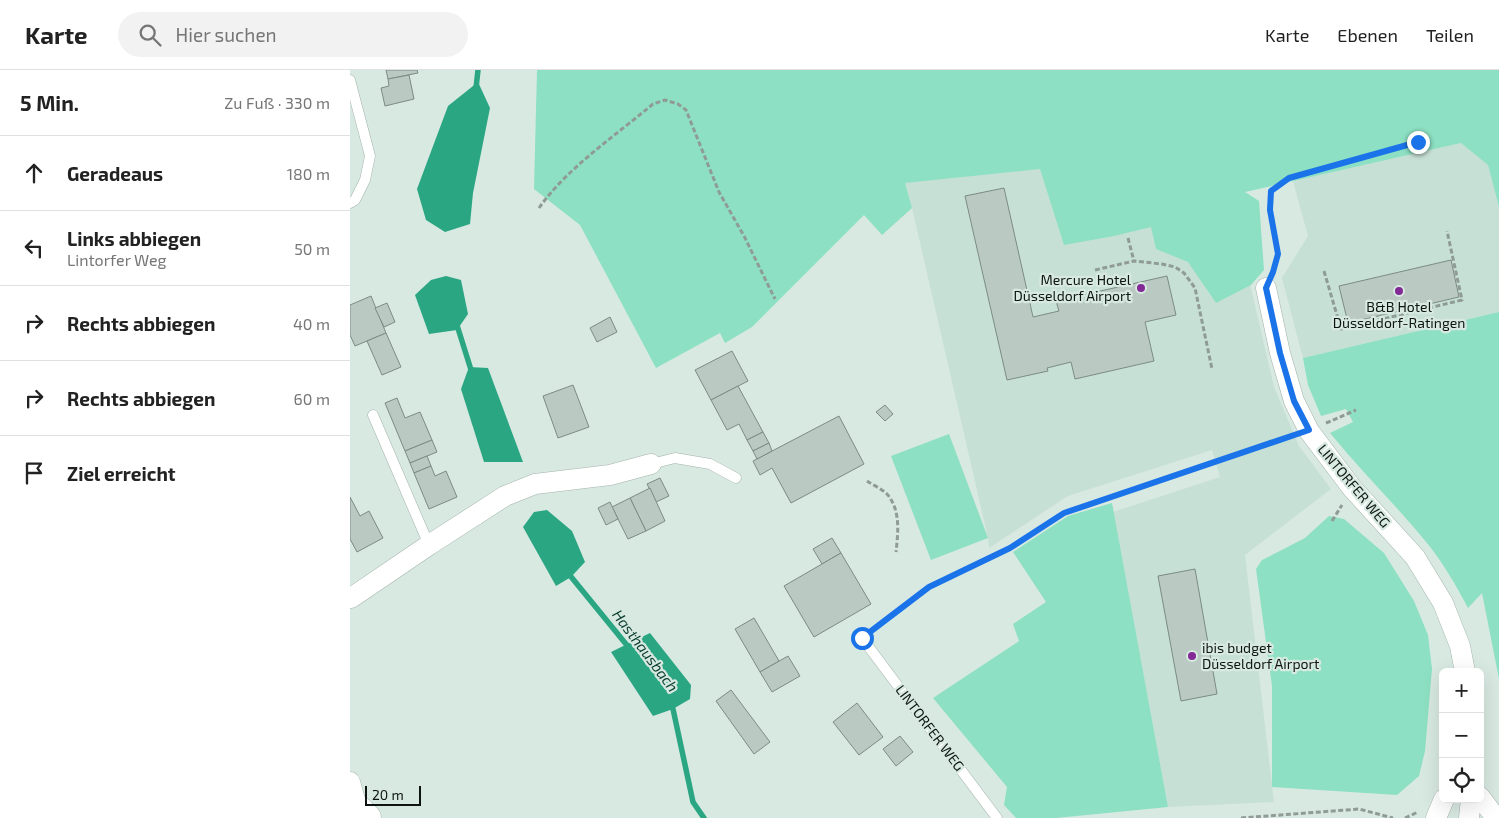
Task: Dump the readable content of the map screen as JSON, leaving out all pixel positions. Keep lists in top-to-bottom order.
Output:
{
  "streets": {
    "street": ["LINTORFER WEG"]
  },
  "water": ["Hasthausbach"],
  "places": ["Mercure Hotel Düsseldorf Airport", "B&B Hotel Düsseldorf-Ratingen", "ibis budget Düsseldorf Airport"],
  "scale_bar": "20 m",
  "page": {
    "header": "Karte",
    "search": "Hier suchen",
    "nav": ["Karte", "Ebenen", "Teilen"],
    "heading": ["5 Min.", "Zu Fuß · 330 m"],
    "list": [
      ["Geradeaus", "180 m"],
      ["Links abbiegen", "Lintorfer Weg", "50 m"],
      ["Rechts abbiegen", "40 m"],
      ["Rechts abbiegen", "60 m"],
      "Ziel erreicht"
    ],
    "map_buttons": ["+", "−"],
    "scale": "20 m"
  }
}
